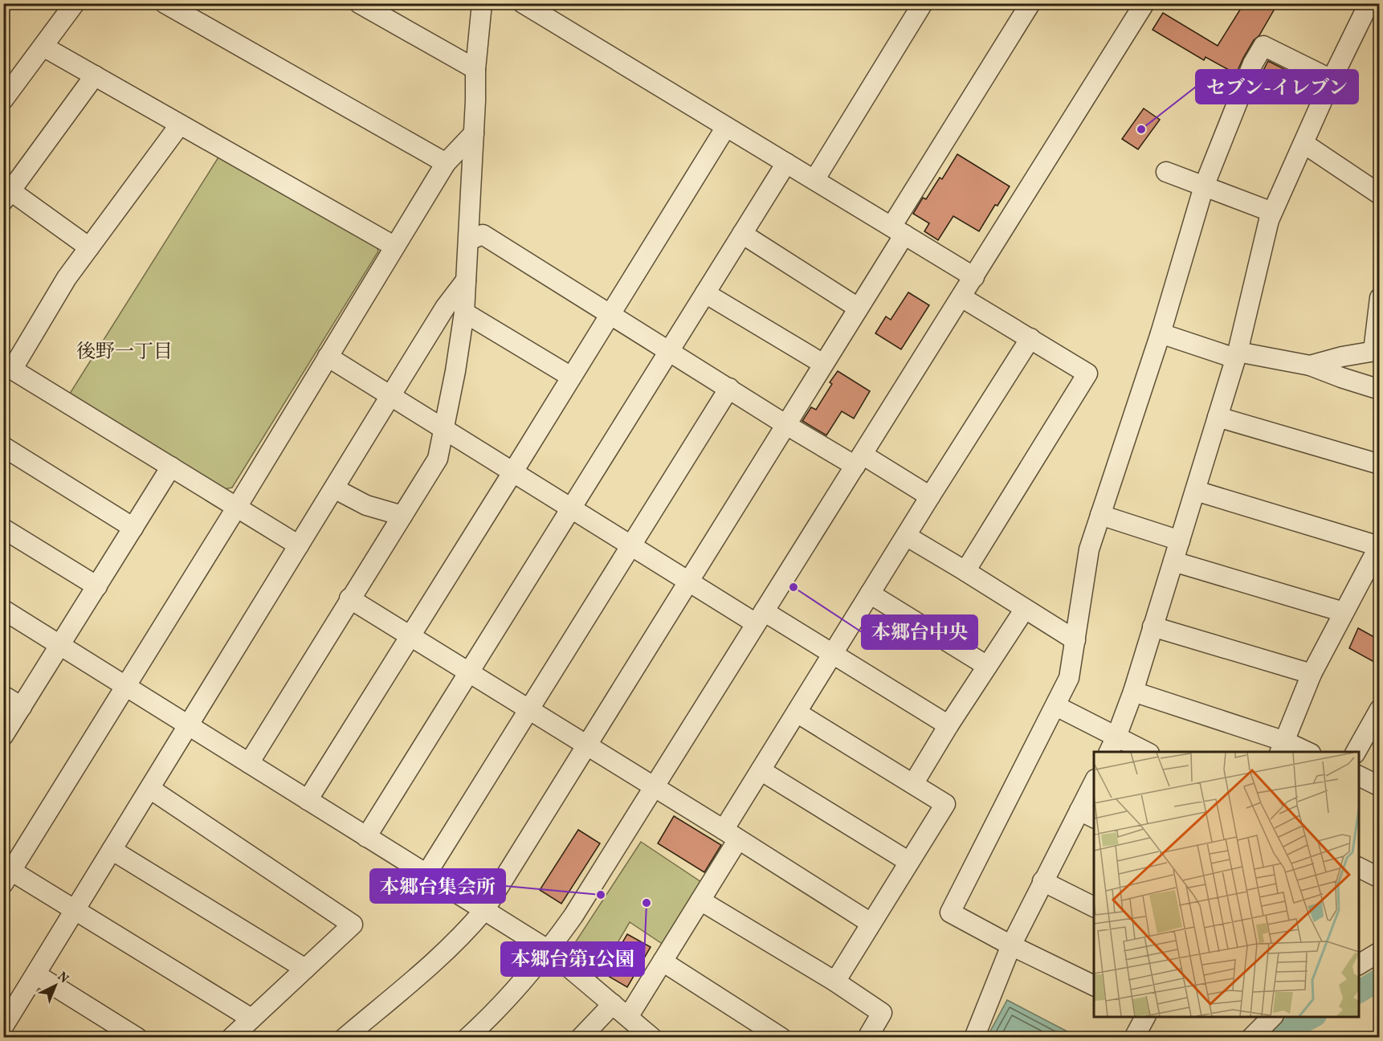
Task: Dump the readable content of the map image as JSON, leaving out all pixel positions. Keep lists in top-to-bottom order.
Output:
{
  "districts": ["後野一丁目"],
  "places": [
    "セブン-イレブン",
    "本郷台中央",
    "本郷台集会所",
    "本郷台第1公園"
  ],
  "north": "top right"
}
